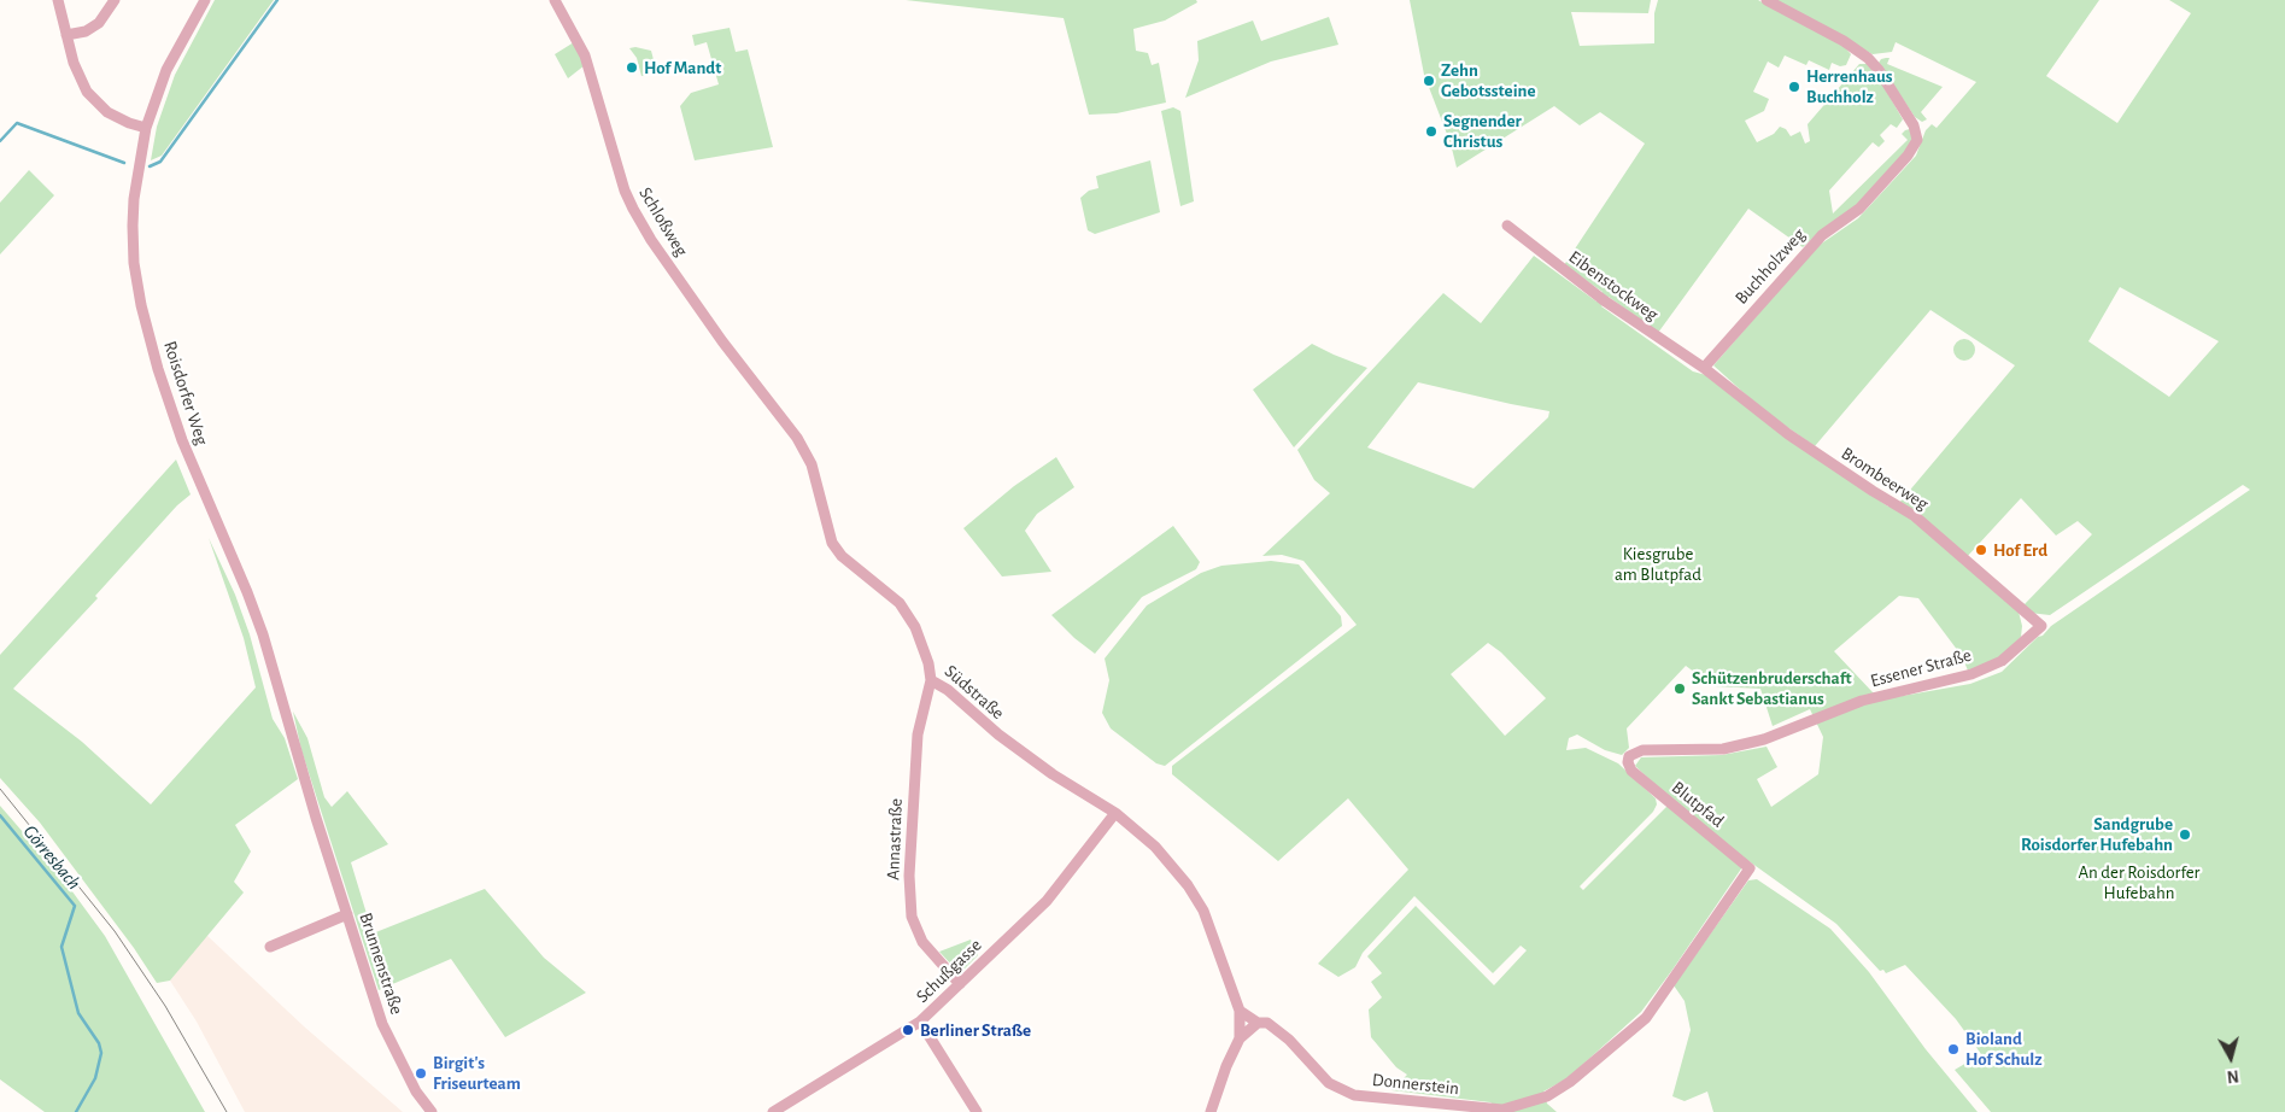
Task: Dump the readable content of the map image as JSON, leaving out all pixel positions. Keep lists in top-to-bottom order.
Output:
{
  "streets": {
    "street": [
      "Schloßweg",
      "Buchholzweg",
      "Eibenstockweg",
      "Roisdorfer Weg",
      "Brombeerweg",
      "Essener Straße",
      "Südstraße",
      "Blutpfad",
      "Annastraße",
      "Brunnenstraße",
      "Schußgasse",
      "Donnerstein"
    ]
  },
  "crossings": [
    ["Schloßweg", "Südstraße"],
    ["Buchholzweg", "Eibenstockweg"],
    ["Buchholzweg", "Brombeerweg"],
    ["Eibenstockweg", "Brombeerweg"],
    ["Roisdorfer Weg", "Brunnenstraße"],
    ["Brombeerweg", "Essener Straße"],
    ["Essener Straße", "Blutpfad"],
    ["Südstraße", "Annastraße"],
    ["Südstraße", "Schußgasse"],
    ["Blutpfad", "Donnerstein"],
    ["Annastraße", "Schußgasse"]
  ],
  "water": ["Görresbach"],
  "parks": ["Kiesgrube am Blutpfad", "An der Roisdorfer Hufebahn"],
  "places": [
    "Hof Mandt",
    "Zehn Gebotssteine",
    "Herrenhaus Buchholz",
    "Segnender Christus",
    "Hof Erd",
    "Schützenbruderschaft Sankt Sebastianus",
    "Sandgrube Roisdorfer Hufebahn",
    "Berliner Straße",
    "Bioland Hof Schulz",
    "Birgit's Friseurteam"
  ],
  "north": "bottom"
}
